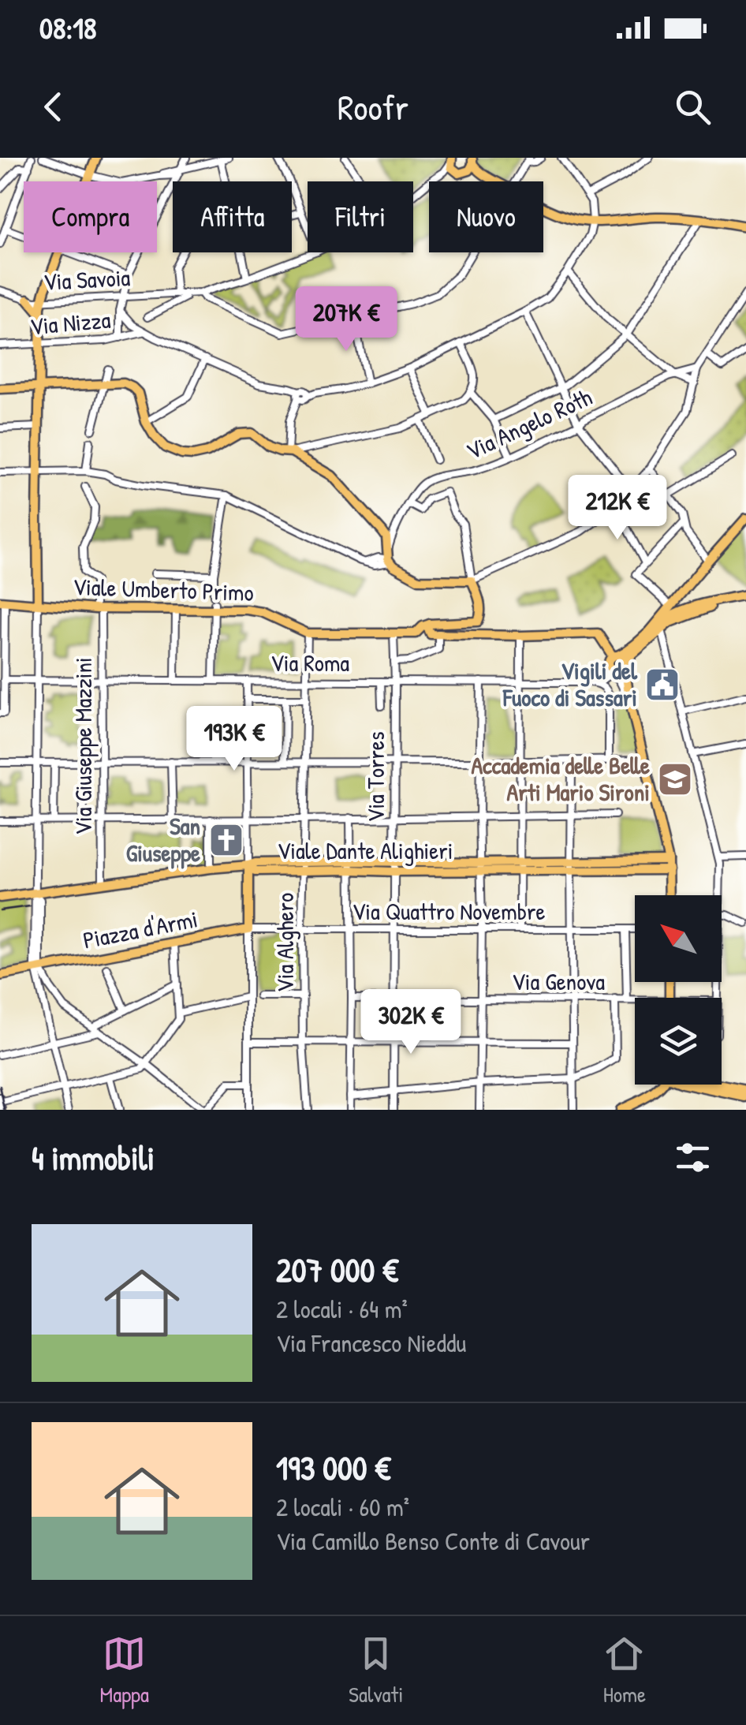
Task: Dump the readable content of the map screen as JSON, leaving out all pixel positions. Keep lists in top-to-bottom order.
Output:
{
  "streets": {
    "main road": ["Viale Umberto Primo", "Viale Dante Alighieri", "Piazza d'Armi"],
    "street": [
      "Via Savoia",
      "Via Nizza",
      "Via Angelo Roth",
      "Via Roma",
      "Via Giuseppe Mazzini",
      "Via Torres",
      "Via Quattro Novembre",
      "Via Alghero",
      "Via Genova"
    ]
  },
  "crossings": [
    ["Via Savoia", "Via Nizza"],
    ["Viale Umberto Primo", "Via Giuseppe Mazzini"],
    ["Viale Umberto Primo", "Via Torres"],
    ["Viale Umberto Primo", "Via Alghero"],
    ["Via Roma", "Via Giuseppe Mazzini"],
    ["Via Roma", "Via Torres"],
    ["Via Roma", "Via Alghero"],
    ["Via Giuseppe Mazzini", "Viale Dante Alighieri"],
    ["Via Torres", "Viale Dante Alighieri"],
    ["Via Torres", "Via Quattro Novembre"],
    ["Via Torres", "Via Genova"],
    ["Viale Dante Alighieri", "Via Alghero"],
    ["Via Quattro Novembre", "Piazza d'Armi"],
    ["Via Quattro Novembre", "Via Alghero"]
  ],
  "places": {
    "public building": ["Vigili del Fuoco di Sassari"],
    "school or university": ["Accademia delle Belle Arti Mario Sironi"],
    "church": ["San Giuseppe"]
  },
  "north": "top left",
  "page": {
    "status": "08:18",
    "header": "Roofr",
    "chip": [
      "Compra",
      "Affitta",
      "Filtri",
      "Nuovo"
    ],
    "price": [
      "207K €",
      "212K €",
      "193K €",
      "302K €"
    ],
    "heading": "4 immobili",
    "list": [
      {
        "name": "207 000 €",
        "note": "2 locali · 64 m² · Via Francesco Nieddu"
      },
      {
        "name": "193 000 €",
        "note": "2 locali · 60 m² · Via Camillo Benso Conte di Cavour"
      }
    ],
    "tabs": ["Mappa", "Salvati", "Home"]
  }
}
